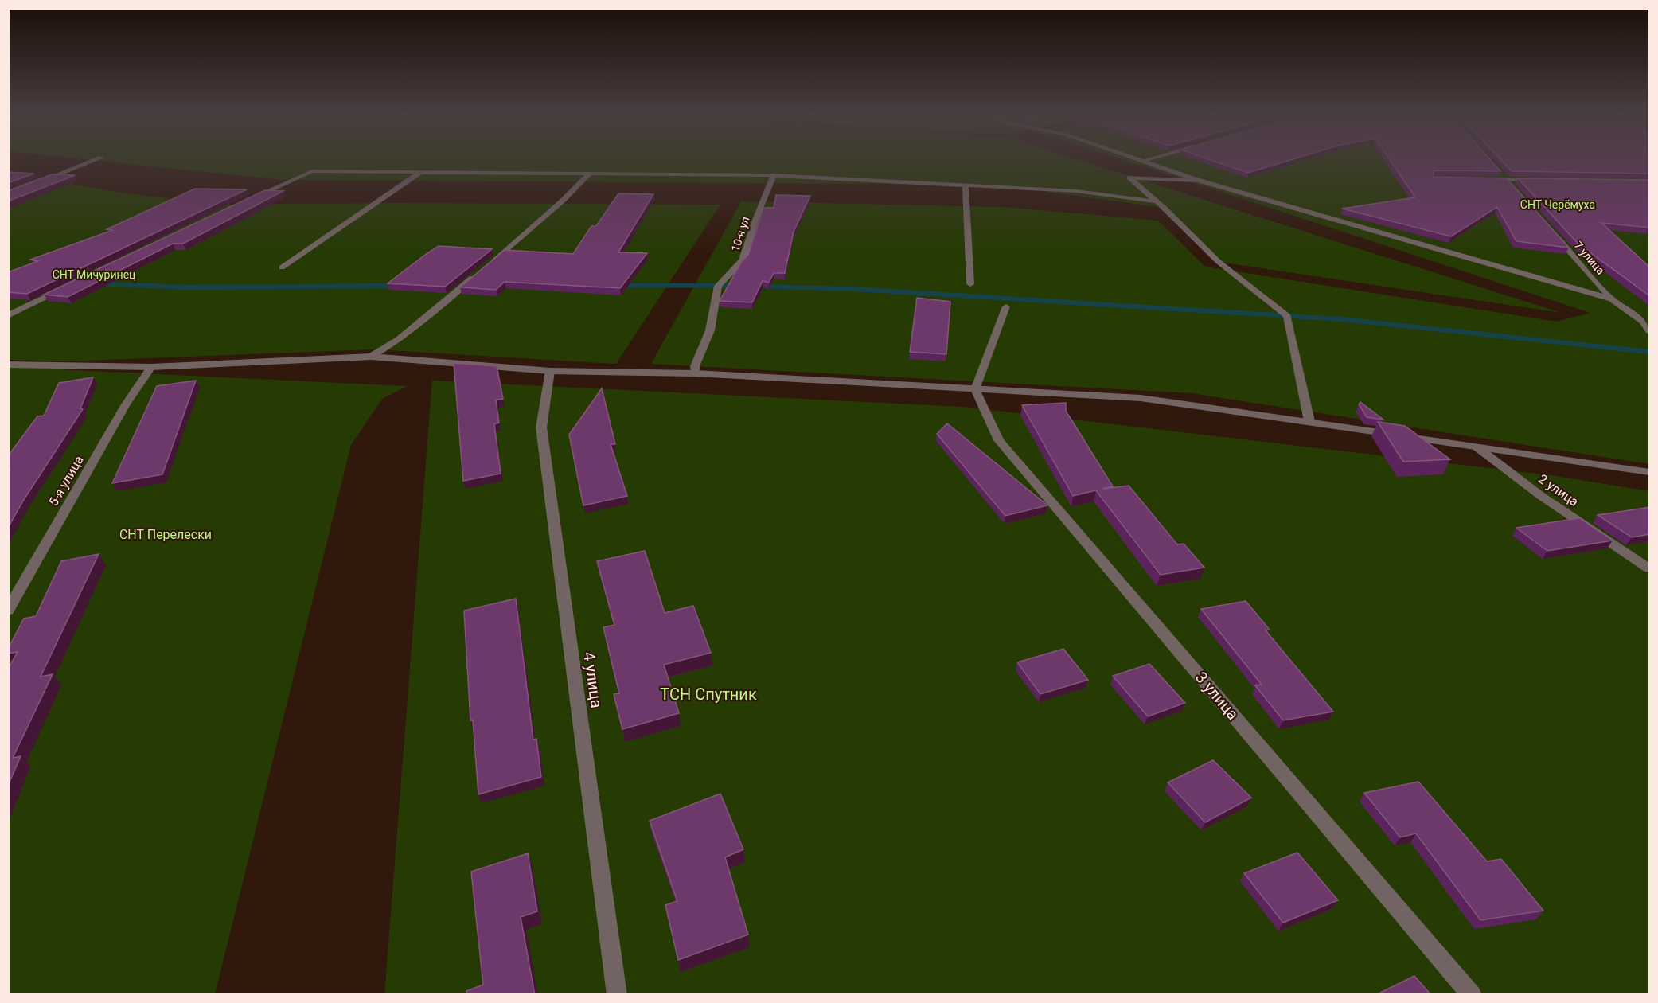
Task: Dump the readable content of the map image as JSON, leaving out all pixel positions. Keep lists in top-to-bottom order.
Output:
{
  "streets": {
    "street": [
      "10-я ул",
      "7 улица",
      "5-я улица",
      "2 улица",
      "4 улица",
      "3 улица"
    ]
  },
  "parks": [
    "СНТ Черёмуха",
    "СНТ Мичуринец",
    "СНТ Перелески",
    "ТСН Спутник"
  ]
}
